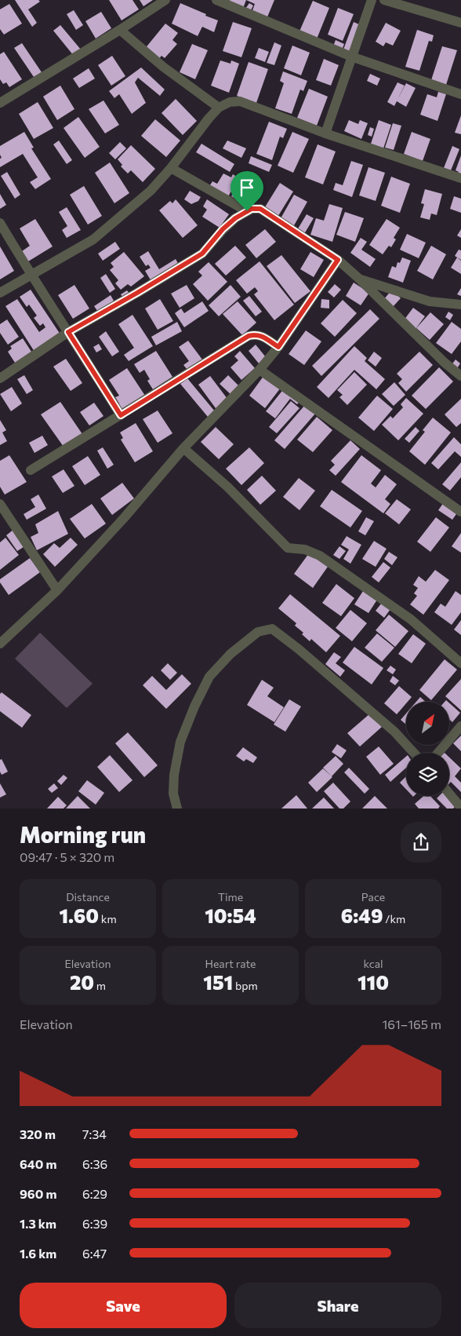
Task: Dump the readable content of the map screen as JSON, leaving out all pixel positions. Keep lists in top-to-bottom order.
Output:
{
  "north": "top right",
  "page": {
    "heading": ["Morning run", "09:47 · 5 × 320 m"],
    "stats": [
      ["Distance", "1.60 km"],
      ["Time", "10:54"],
      ["Pace", "6:49 /km"],
      ["Elevation", "20 m"],
      ["Heart rate", "151 bpm"],
      ["kcal", "110"]
    ],
    "chart": ["Elevation", "161–165 m"],
    "list": [
      {
        "name": "320 m",
        "note": "7:34"
      },
      {
        "name": "640 m",
        "note": "6:36"
      },
      {
        "name": "960 m",
        "note": "6:29"
      },
      {
        "name": "1.3 km",
        "note": "6:39"
      },
      {
        "name": "1.6 km",
        "note": "6:47"
      }
    ],
    "buttons": ["Save", "Share"]
  }
}
